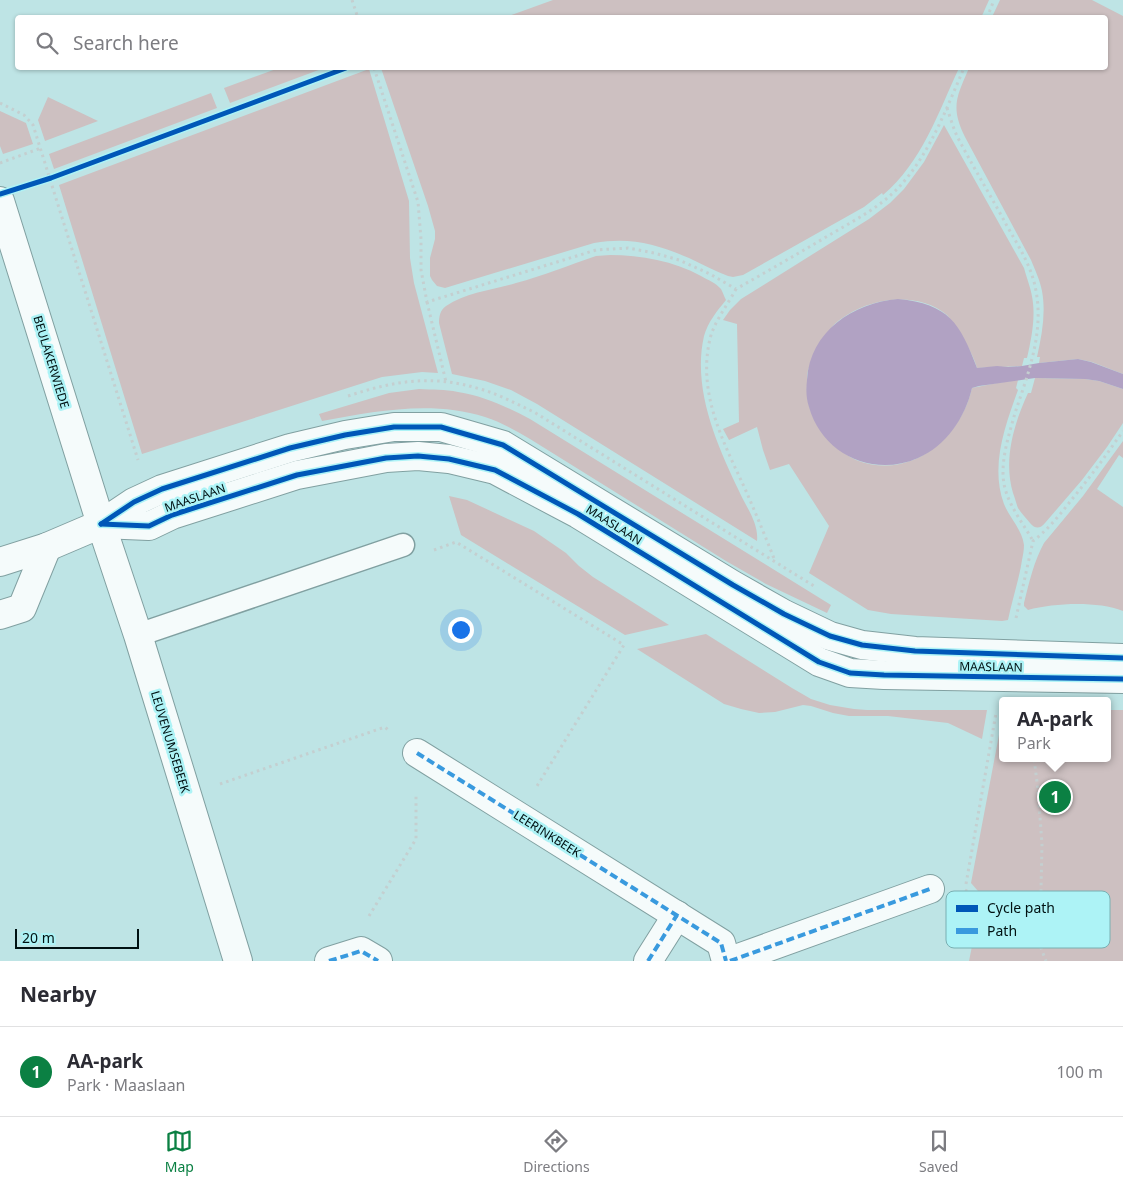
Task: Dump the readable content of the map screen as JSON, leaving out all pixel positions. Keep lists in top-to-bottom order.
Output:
{
  "streets": {
    "street": [
      "BEULAKERWIEDE",
      "MAASLAAN",
      "LEUVENUMSEBEEK",
      "LEERINKBEEK"
    ]
  },
  "crossings": [
    ["BEULAKERWIEDE", "MAASLAAN"],
    ["BEULAKERWIEDE", "LEUVENUMSEBEEK"],
    ["MAASLAAN", "LEUVENUMSEBEEK"]
  ],
  "legend": ["Cycle path", "Path"],
  "scale_bar": "20 m",
  "page": {
    "search": "Search here",
    "popup": ["AA-park", "Park"],
    "pins": "1",
    "scale": "20 m",
    "heading": "Nearby",
    "list": [
      {
        "mark": "1",
        "name": "AA-park",
        "note": "Park · Maaslaan",
        "value": "100 m"
      }
    ],
    "nav": ["Map", "Directions", "Saved"]
  }
}
